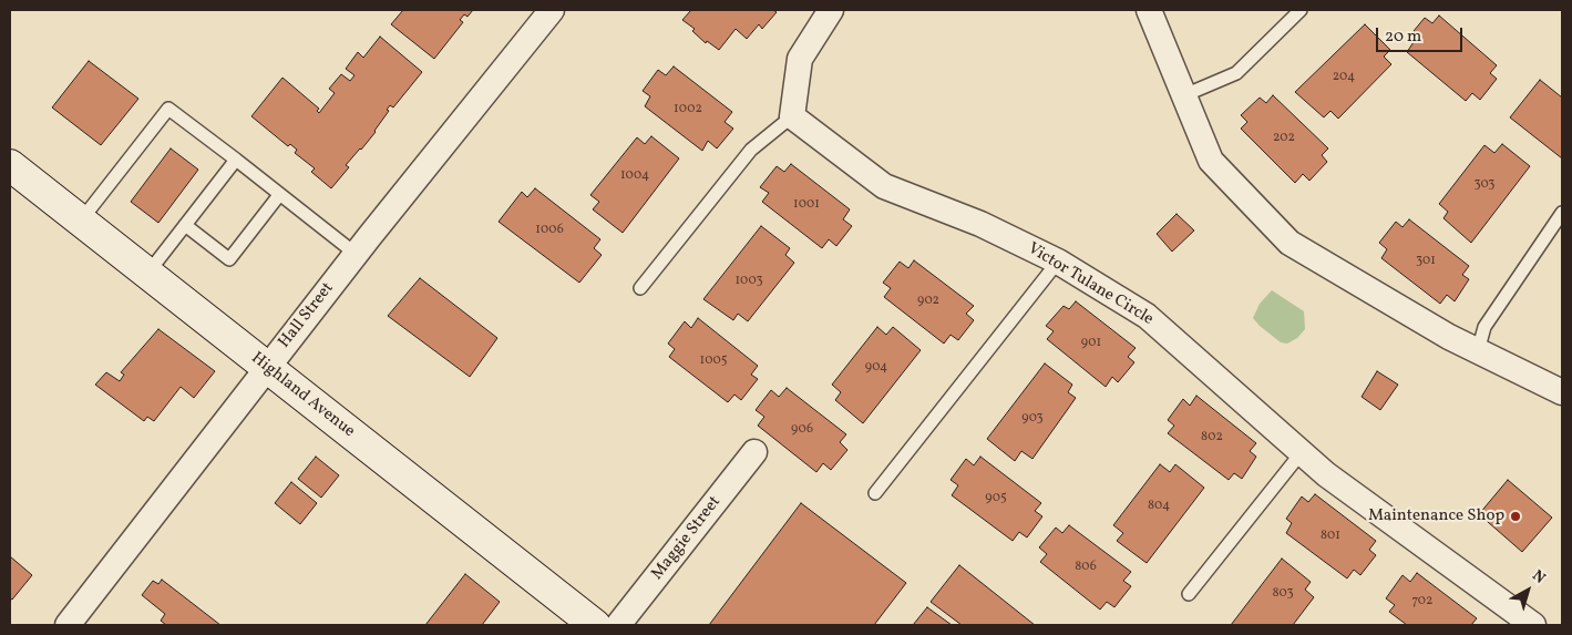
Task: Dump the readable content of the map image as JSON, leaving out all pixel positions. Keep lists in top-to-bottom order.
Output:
{
  "streets": {
    "main road": ["Highland Avenue"],
    "street": ["Victor Tulane Circle", "Hall Street", "Maggie Street"]
  },
  "crossings": [
    ["Hall Street", "Highland Avenue"]
  ],
  "places": ["Maintenance Shop"],
  "house_numbers": [
    "204",
    "1002",
    "202",
    "1004",
    "303",
    "1001",
    "1006",
    "301",
    "1003",
    "902",
    "901",
    "1005",
    "904",
    "903",
    "906",
    "802",
    "905",
    "804",
    "801",
    "806",
    "803",
    "702"
  ],
  "scale_bar": "20 m",
  "north": "top right"
}
